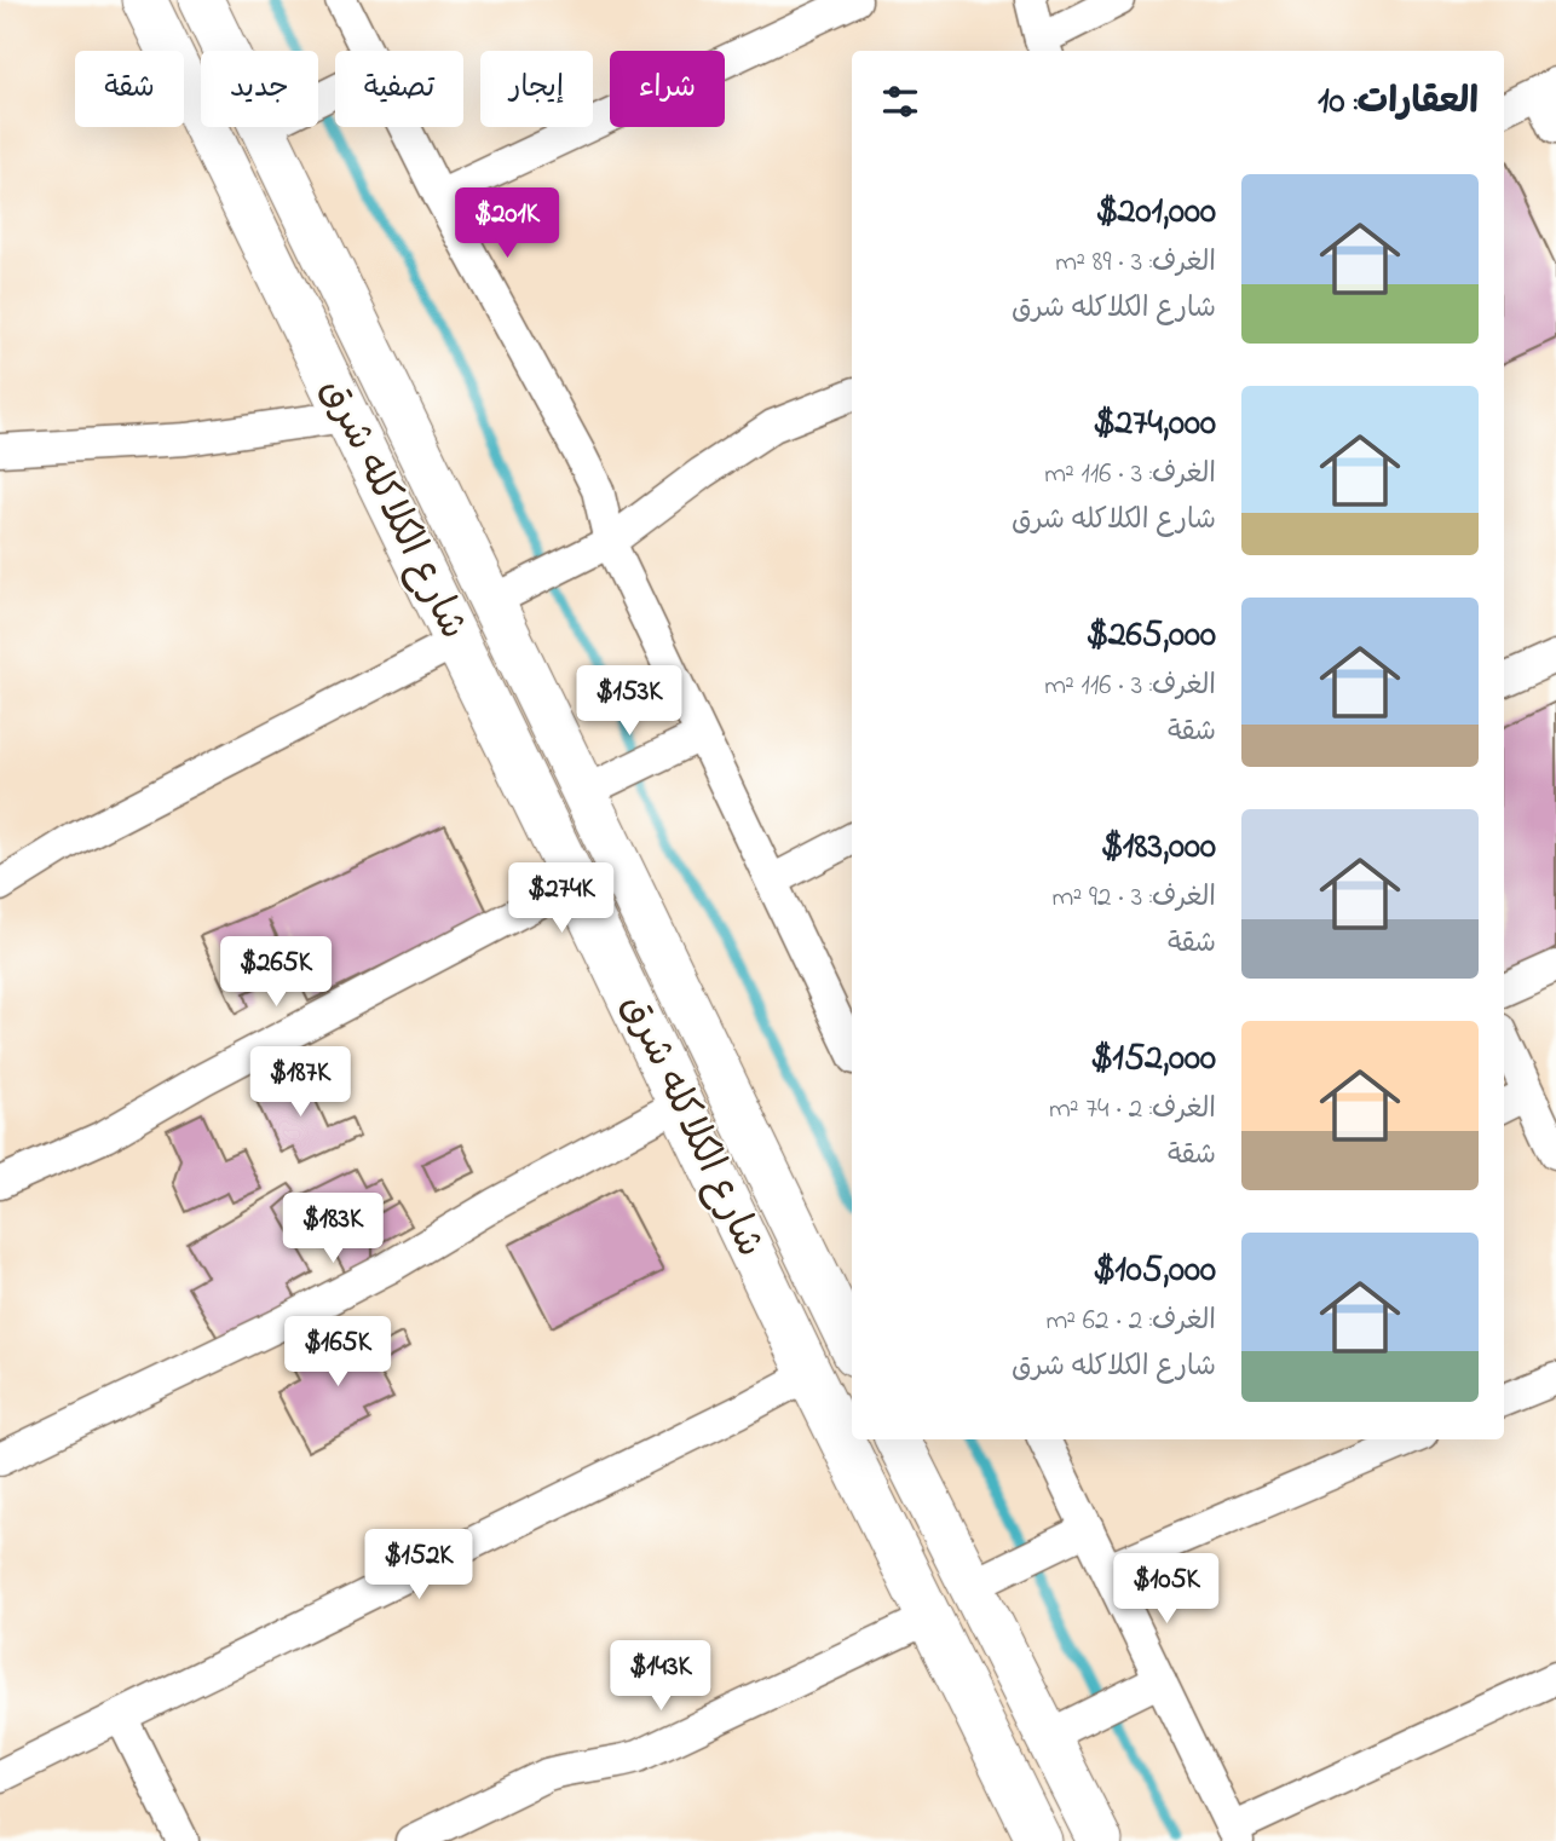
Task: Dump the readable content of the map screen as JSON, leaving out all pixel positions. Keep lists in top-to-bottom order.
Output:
{
  "streets": {
    "street": ["شارع الكلاكله شرق"]
  },
  "page": {
    "chip": [
      "شراء",
      "إيجار",
      "تصفية",
      "جديد",
      "شقة"
    ],
    "heading": "العقارات: 10",
    "list": [
      {
        "name": "$201,000",
        "note": "الغرف: 3 · 89 m² · شارع الكلاكله شرق"
      },
      {
        "name": "$274,000",
        "note": "الغرف: 3 · 116 m² · شارع الكلاكله شرق"
      },
      {
        "name": "$265,000",
        "note": "الغرف: 3 · 116 m² · شقة"
      },
      {
        "name": "$183,000",
        "note": "الغرف: 3 · 92 m² · شقة"
      },
      {
        "name": "$152,000",
        "note": "الغرف: 2 · 74 m² · شقة"
      },
      {
        "name": "$105,000",
        "note": "الغرف: 2 · 62 m² · شارع الكلاكله شرق"
      }
    ],
    "price": [
      "$201K",
      "$153K",
      "$274K",
      "$265K",
      "$187K",
      "$183K",
      "$165K",
      "$152K",
      "$105K",
      "$143K"
    ]
  }
}
